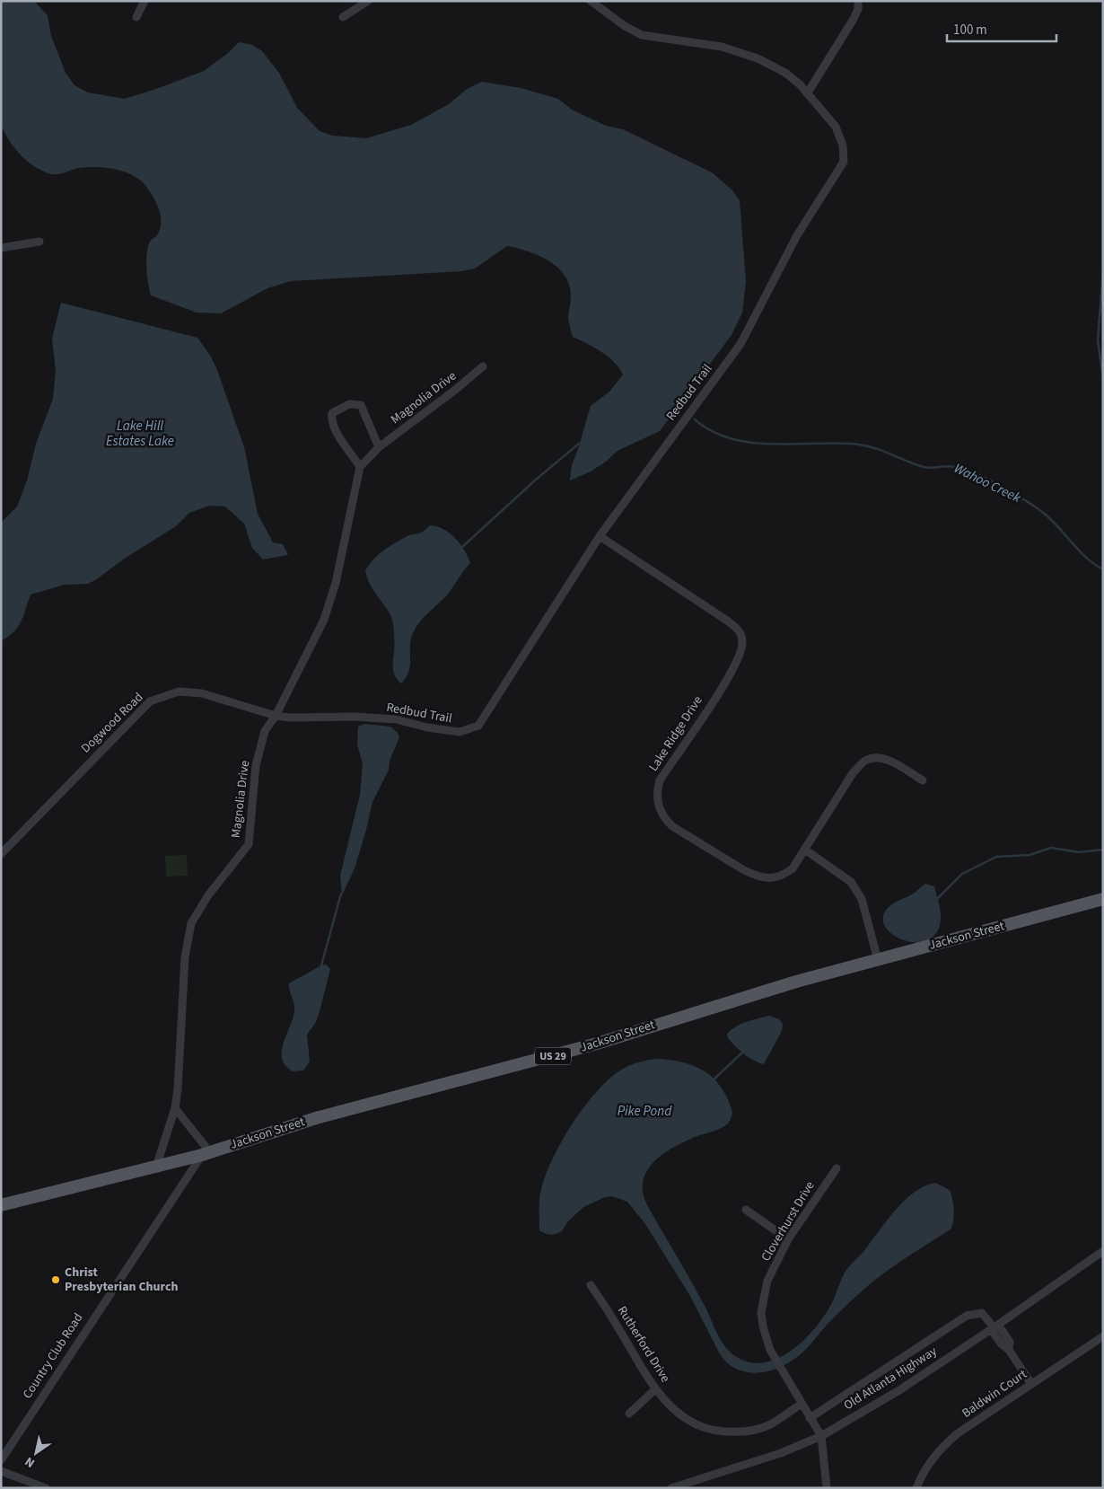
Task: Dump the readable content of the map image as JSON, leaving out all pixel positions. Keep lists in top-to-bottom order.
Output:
{
  "streets": {
    "main road": ["Jackson Street", "US 29"],
    "street": [
      "Redbud Trail",
      "Magnolia Drive",
      "Dogwood Road",
      "Lake Ridge Drive",
      "Cloverhurst Drive",
      "Rutherford Drive",
      "Country Club Road",
      "Old Atlanta Highway",
      "Baldwin Court"
    ]
  },
  "crossings": [
    ["Redbud Trail", "Magnolia Drive"],
    ["Redbud Trail", "Dogwood Road"],
    ["Redbud Trail", "Lake Ridge Drive"],
    ["Magnolia Drive", "Dogwood Road"],
    ["Magnolia Drive", "Jackson Street"],
    ["Jackson Street", "Country Club Road"],
    ["Cloverhurst Drive", "Rutherford Drive"],
    ["Cloverhurst Drive", "Old Atlanta Highway"]
  ],
  "water": ["Lake Hill Estates Lake", "Wahoo Creek", "Pike Pond"],
  "places": ["Christ Presbyterian Church"],
  "scale_bar": "100 m",
  "north": "bottom left"
}
